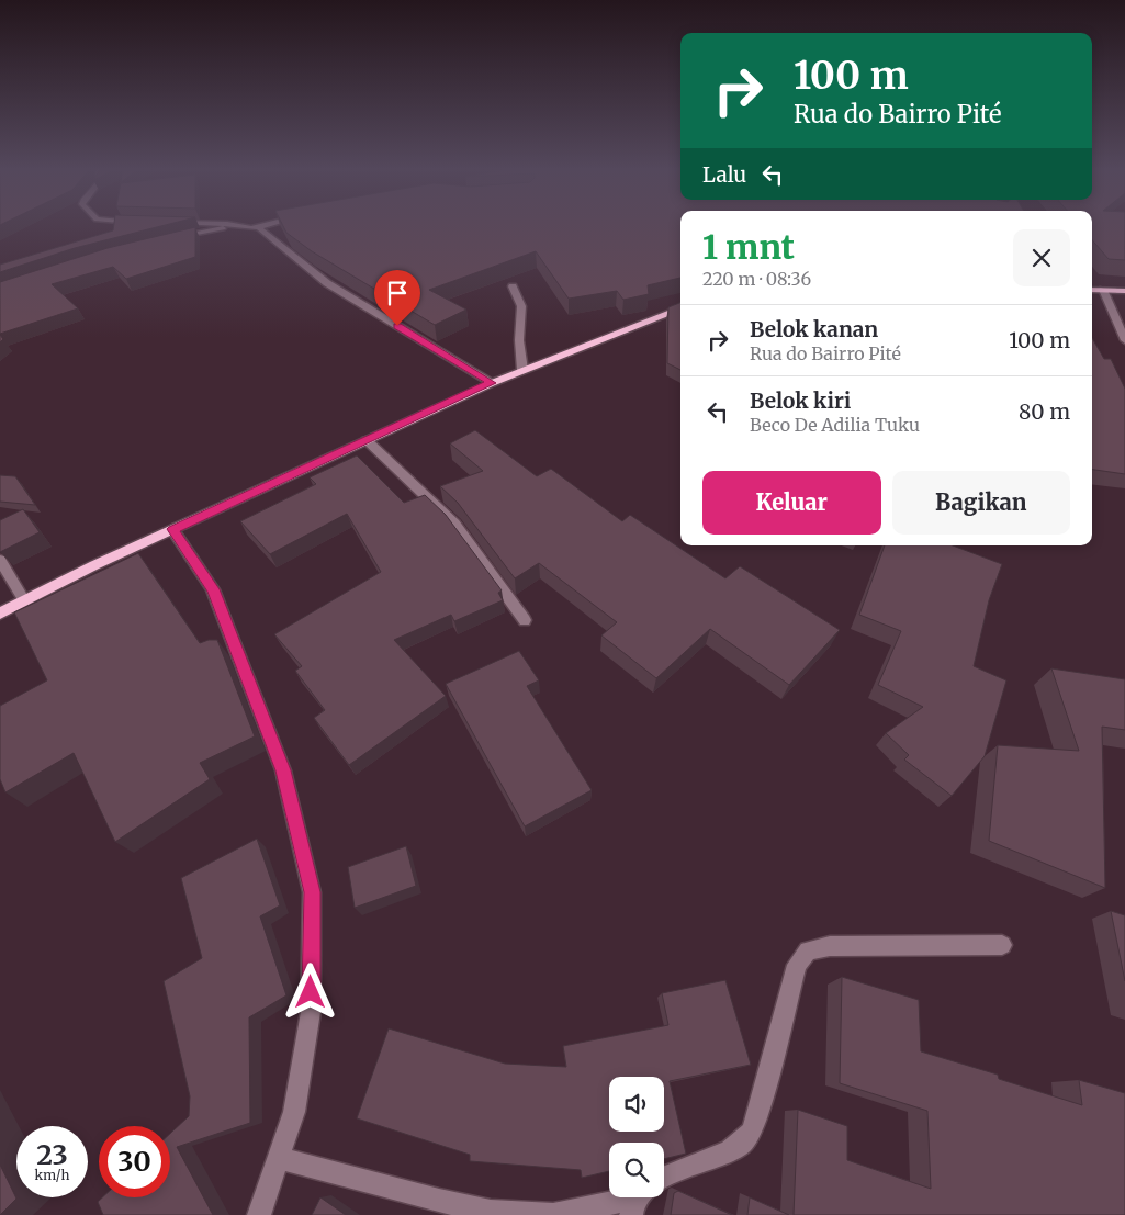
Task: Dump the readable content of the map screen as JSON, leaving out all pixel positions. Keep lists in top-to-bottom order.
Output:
{
  "page": {
    "turn": ["100 m", "Rua do Bairro Pité"],
    "then": "Lalu",
    "heading": ["1 mnt", "220 m · 08:36"],
    "list": [
      {
        "name": "Belok kanan",
        "note": "Rua do Bairro Pité",
        "value": "100 m"
      },
      {
        "name": "Belok kiri",
        "note": "Beco De Adilia Tuku",
        "value": "80 m"
      }
    ],
    "buttons": ["Keluar", "Bagikan"],
    "speed": "23 km/h",
    "limit": "30"
  }
}
